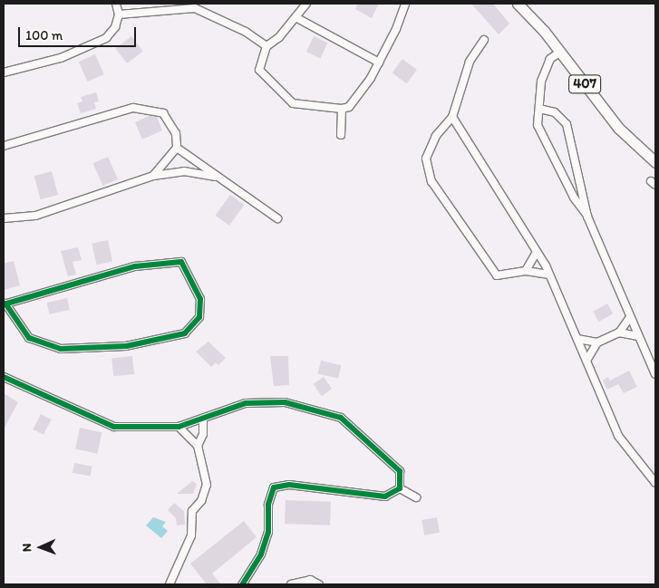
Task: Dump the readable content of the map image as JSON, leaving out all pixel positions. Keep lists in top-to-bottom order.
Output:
{
  "streets": {
    "main road": ["407"]
  },
  "scale_bar": "100 m",
  "north": "left"
}
